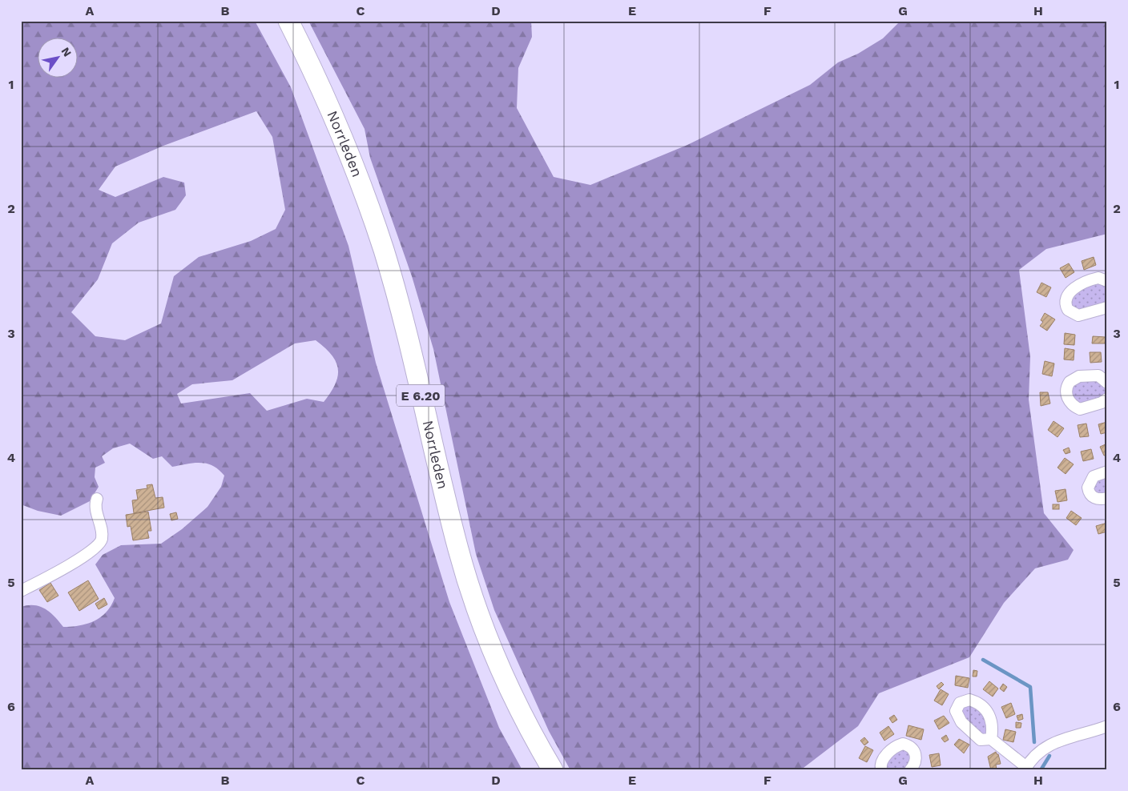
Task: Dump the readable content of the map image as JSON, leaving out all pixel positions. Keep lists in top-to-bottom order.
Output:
{
  "streets": {
    "highway": ["Norrleden", "E 6.20"]
  },
  "north": "top right",
  "grid": {
    "columns": [
      "A",
      "B",
      "C",
      "D",
      "E",
      "F",
      "G",
      "H"
    ],
    "rows": [
      "1",
      "2",
      "3",
      "4",
      "5",
      "6"
    ]
  }
}
